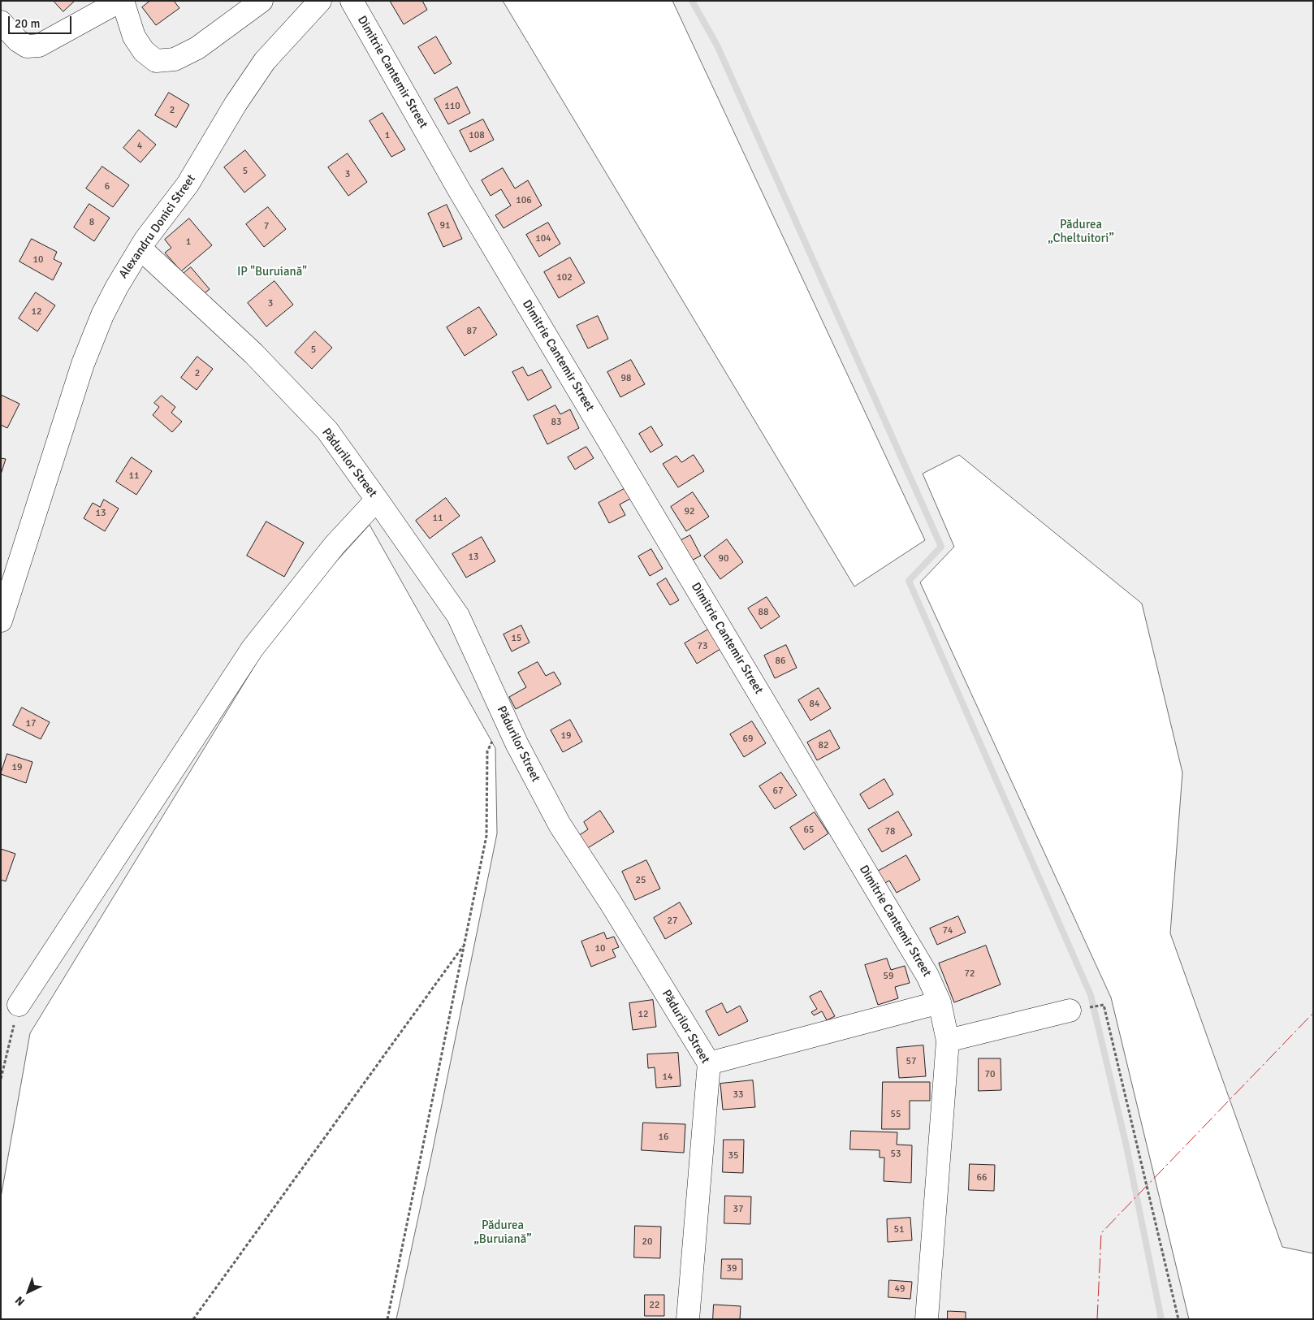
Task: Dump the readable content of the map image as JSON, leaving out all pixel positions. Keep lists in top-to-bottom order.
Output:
{
  "streets": {
    "street": ["Dimitrie Cantemir Street", "Alexandru Donici Street", "Pădurilor Street"]
  },
  "crossings": [
    ["Alexandru Donici Street", "Pădurilor Street"]
  ],
  "parks": ["Pădurea „Cheltuitori”", "IP \"Buruiană\"", "Pădurea „Buruiană”"],
  "house_numbers": [
    "110",
    "2",
    "1",
    "108",
    "4",
    "5",
    "3",
    "6",
    "106",
    "8",
    "91",
    "7",
    "104",
    "1",
    "10",
    "102",
    "3",
    "12",
    "87",
    "5",
    "2",
    "98",
    "83",
    "11",
    "92",
    "13",
    "11",
    "13",
    "90",
    "88",
    "15",
    "73",
    "86",
    "84",
    "17",
    "19",
    "69",
    "82",
    "19",
    "67",
    "65",
    "78",
    "25",
    "27",
    "74",
    "10",
    "72",
    "59",
    "12",
    "57",
    "70",
    "14",
    "33",
    "55",
    "16",
    "53",
    "35",
    "66",
    "37",
    "51",
    "20",
    "39",
    "49",
    "22"
  ],
  "scale_bar": "20 m",
  "north": "bottom left"
}
